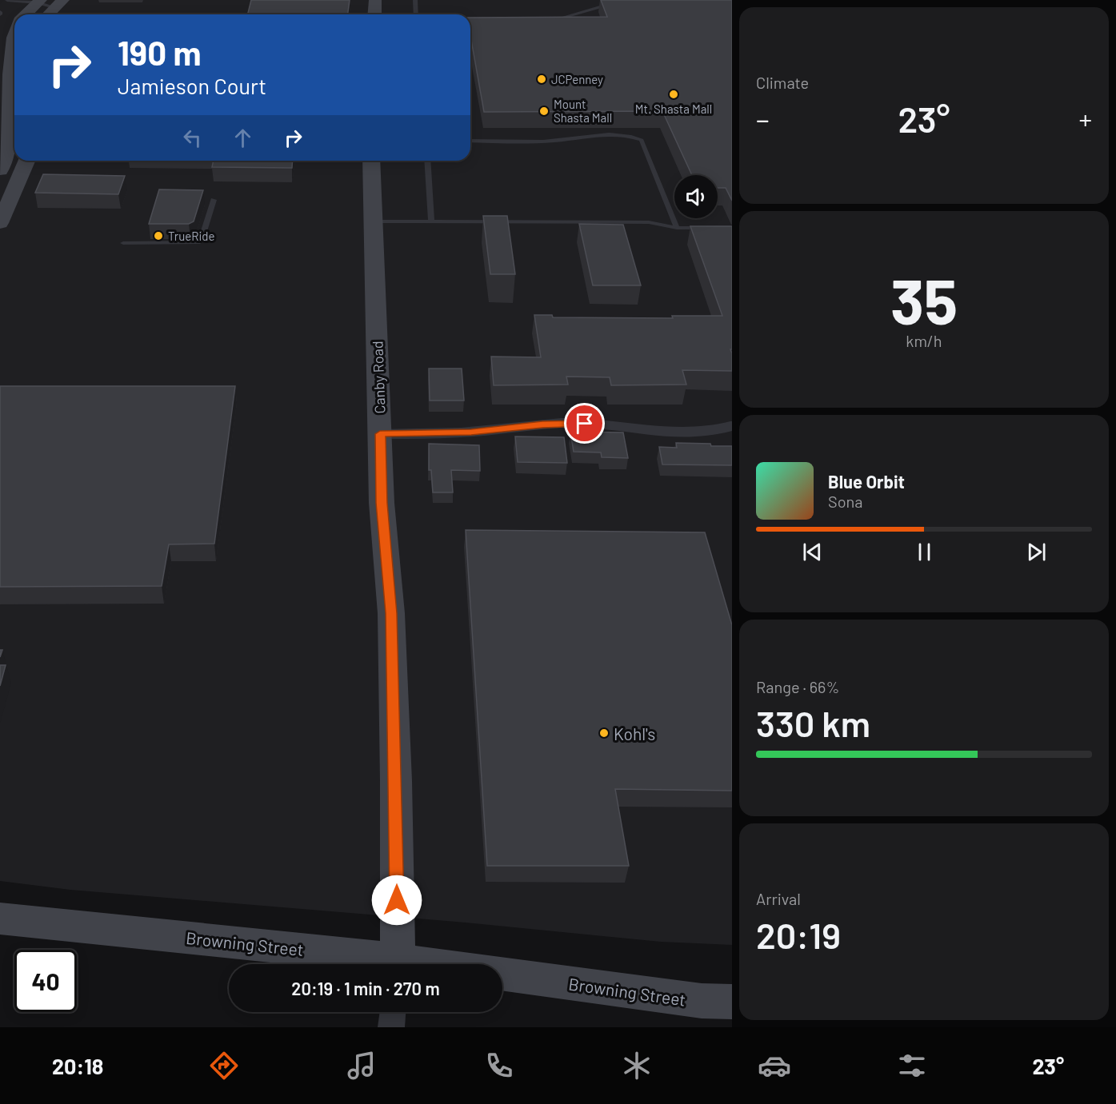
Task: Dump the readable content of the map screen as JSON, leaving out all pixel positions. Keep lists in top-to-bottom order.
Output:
{
  "streets": {
    "street": ["Canby Road", "Browning Street"]
  },
  "places": [
    "JCPenney",
    "Mt. Shasta Mall",
    "Mount Shasta Mall",
    "TrueRide",
    "Kohl's"
  ],
  "page": {
    "tile": [
      "Climate",
      ["35", "km/h"],
      ["Range · 66%", "330 km"],
      ["Arrival", "20:19"]
    ],
    "turn": ["190 m", "Jamieson Court"],
    "heat": ["−", "23°", "+"],
    "song": ["Blue Orbit", "Sona"],
    "limit": "40",
    "trip": "20:19 · 1 min · 270 m",
    "tabs": ["20:18", "23°"]
  }
}
